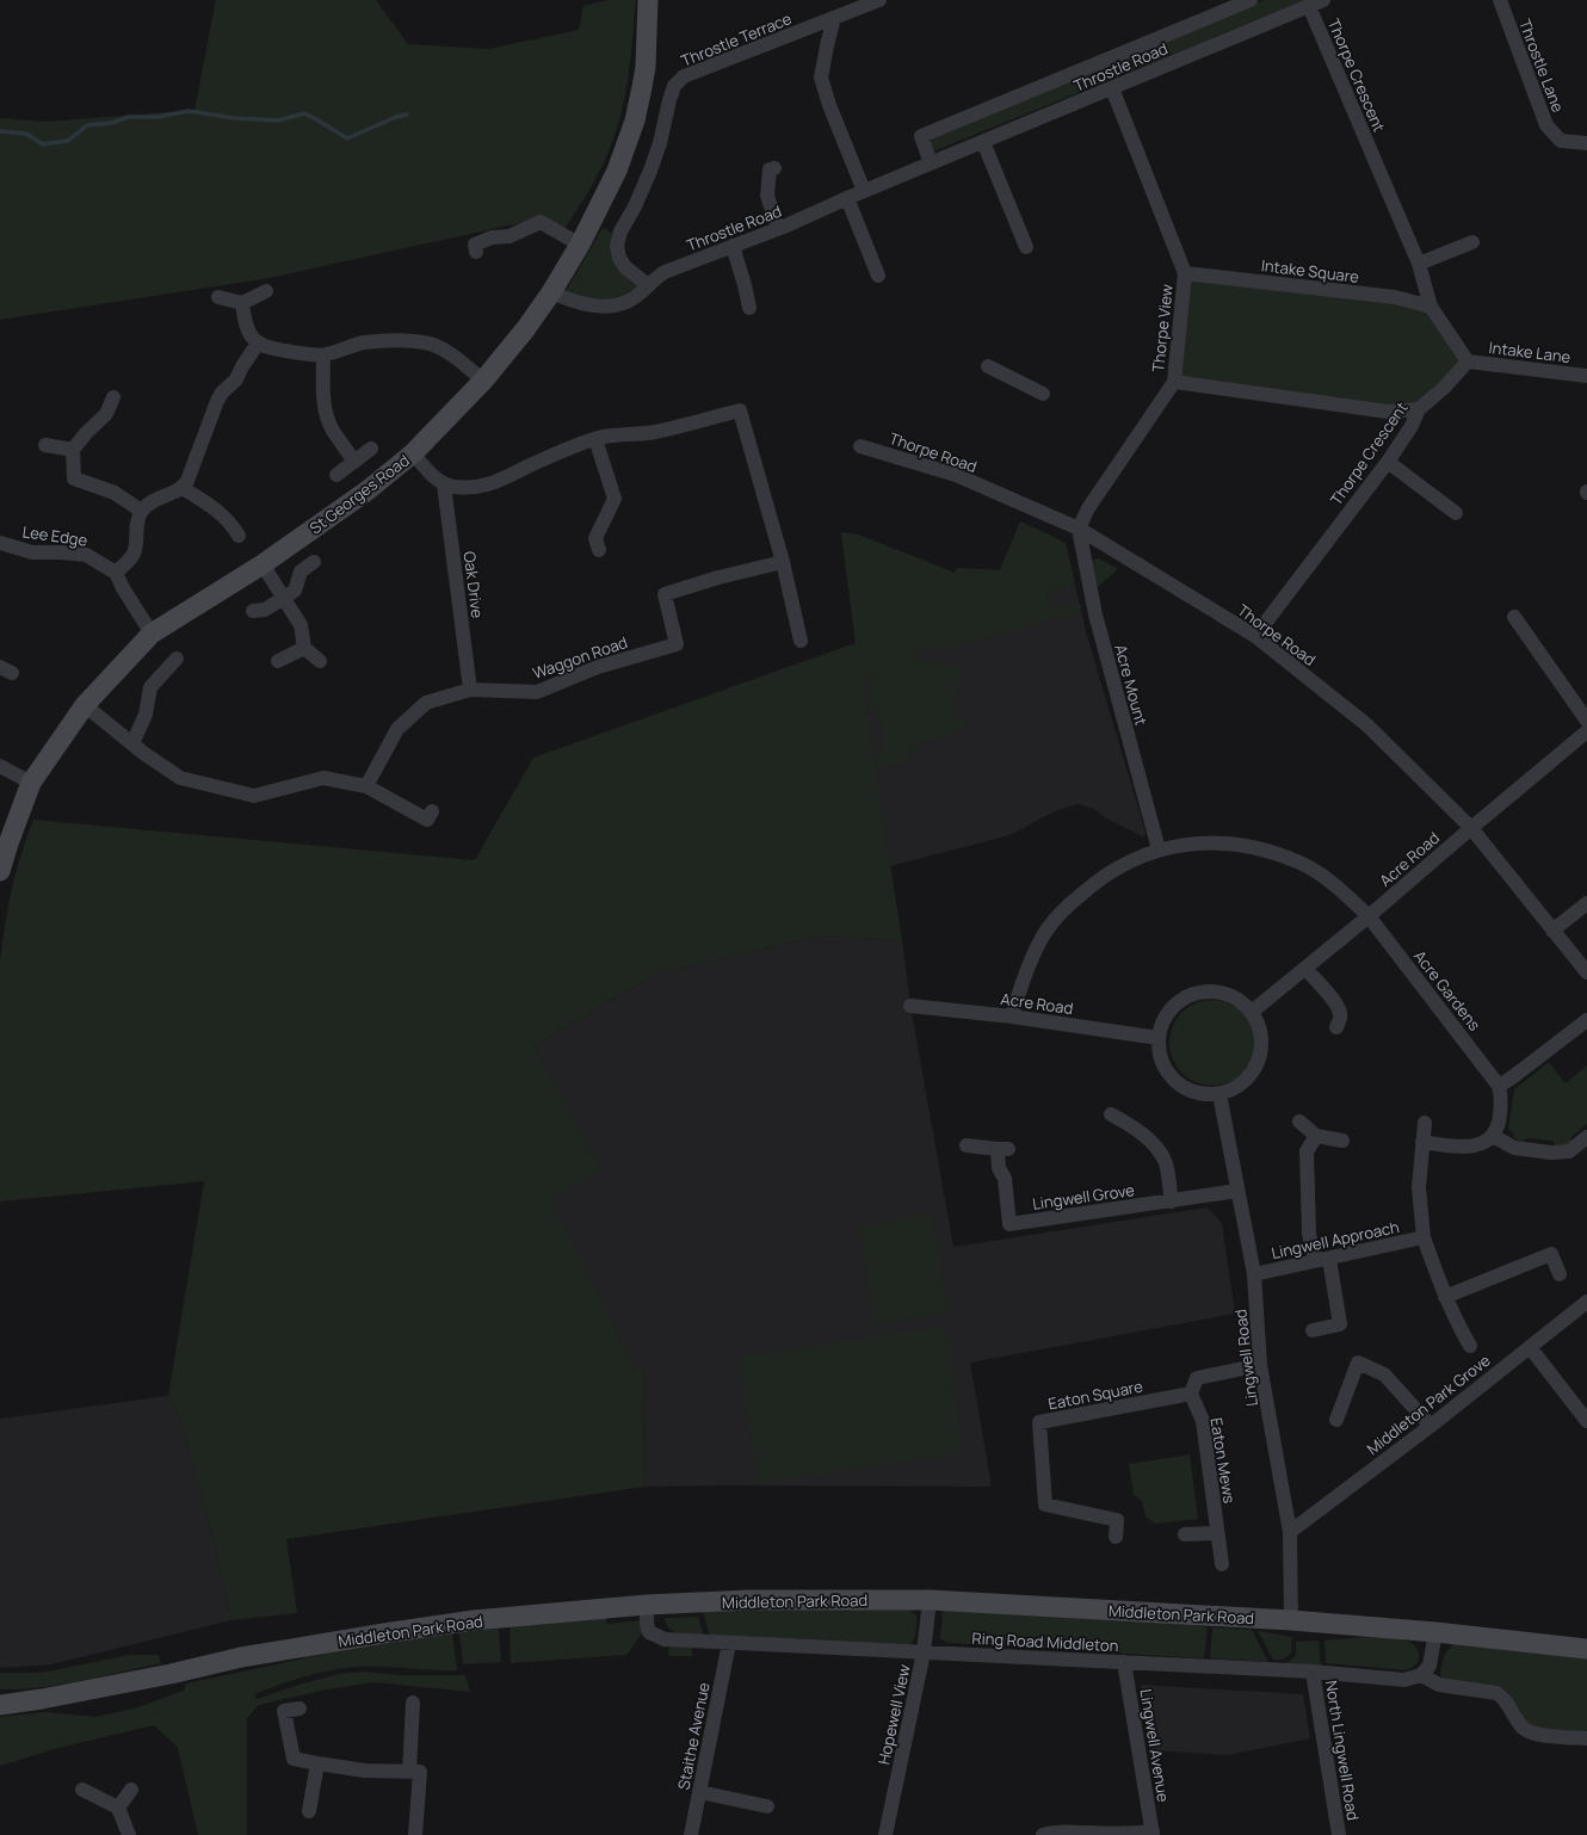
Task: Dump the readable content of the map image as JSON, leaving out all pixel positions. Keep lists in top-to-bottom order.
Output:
{
  "streets": {
    "street": [
      "Throstle Terrace",
      "Throstle Lane",
      "Throstle Road",
      "Thorpe Crescent",
      "Intake Square",
      "Thorpe View",
      "Intake Lane",
      "Thorpe Road",
      "St Georges Road",
      "Lee Edge",
      "Oak Drive",
      "Waggon Road",
      "Acre Mount",
      "Acre Road",
      "Acre Gardens",
      "Lingwell Grove",
      "Lingwell Approach",
      "Lingwell Road",
      "Eaton Square",
      "Middleton Park Grove",
      "Eaton Mews",
      "Middleton Park Road",
      "Ring Road Middleton",
      "Hopewell View",
      "Staithe Avenue",
      "Lingwell Avenue",
      "North Lingwell Road"
    ]
  },
  "crossings": [
    ["Throstle Terrace", "Throstle Road"],
    ["Throstle Road", "Thorpe Crescent"],
    ["Throstle Road", "Thorpe View"],
    ["Throstle Road", "St Georges Road"],
    ["Thorpe Crescent", "Intake Square"],
    ["Thorpe Crescent", "Intake Lane"],
    ["Thorpe Crescent", "Thorpe Road"],
    ["Intake Square", "Thorpe View"],
    ["Thorpe View", "Thorpe Road"],
    ["Thorpe View", "Acre Mount"],
    ["Thorpe Road", "Acre Mount"],
    ["Thorpe Road", "Acre Road"],
    ["Oak Drive", "Waggon Road"],
    ["Acre Mount", "Acre Gardens"],
    ["Acre Road", "Acre Gardens"],
    ["Acre Road", "Lingwell Road"],
    ["Lingwell Grove", "Lingwell Road"],
    ["Lingwell Approach", "Lingwell Road"],
    ["Lingwell Road", "Middleton Park Grove"],
    ["Lingwell Road", "Middleton Park Road"],
    ["Eaton Square", "Eaton Mews"],
    ["Middleton Park Road", "Ring Road Middleton"],
    ["Middleton Park Road", "Hopewell View"],
    ["Ring Road Middleton", "Hopewell View"],
    ["Ring Road Middleton", "Staithe Avenue"],
    ["Ring Road Middleton", "Lingwell Avenue"],
    ["Ring Road Middleton", "North Lingwell Road"]
  ]
}
